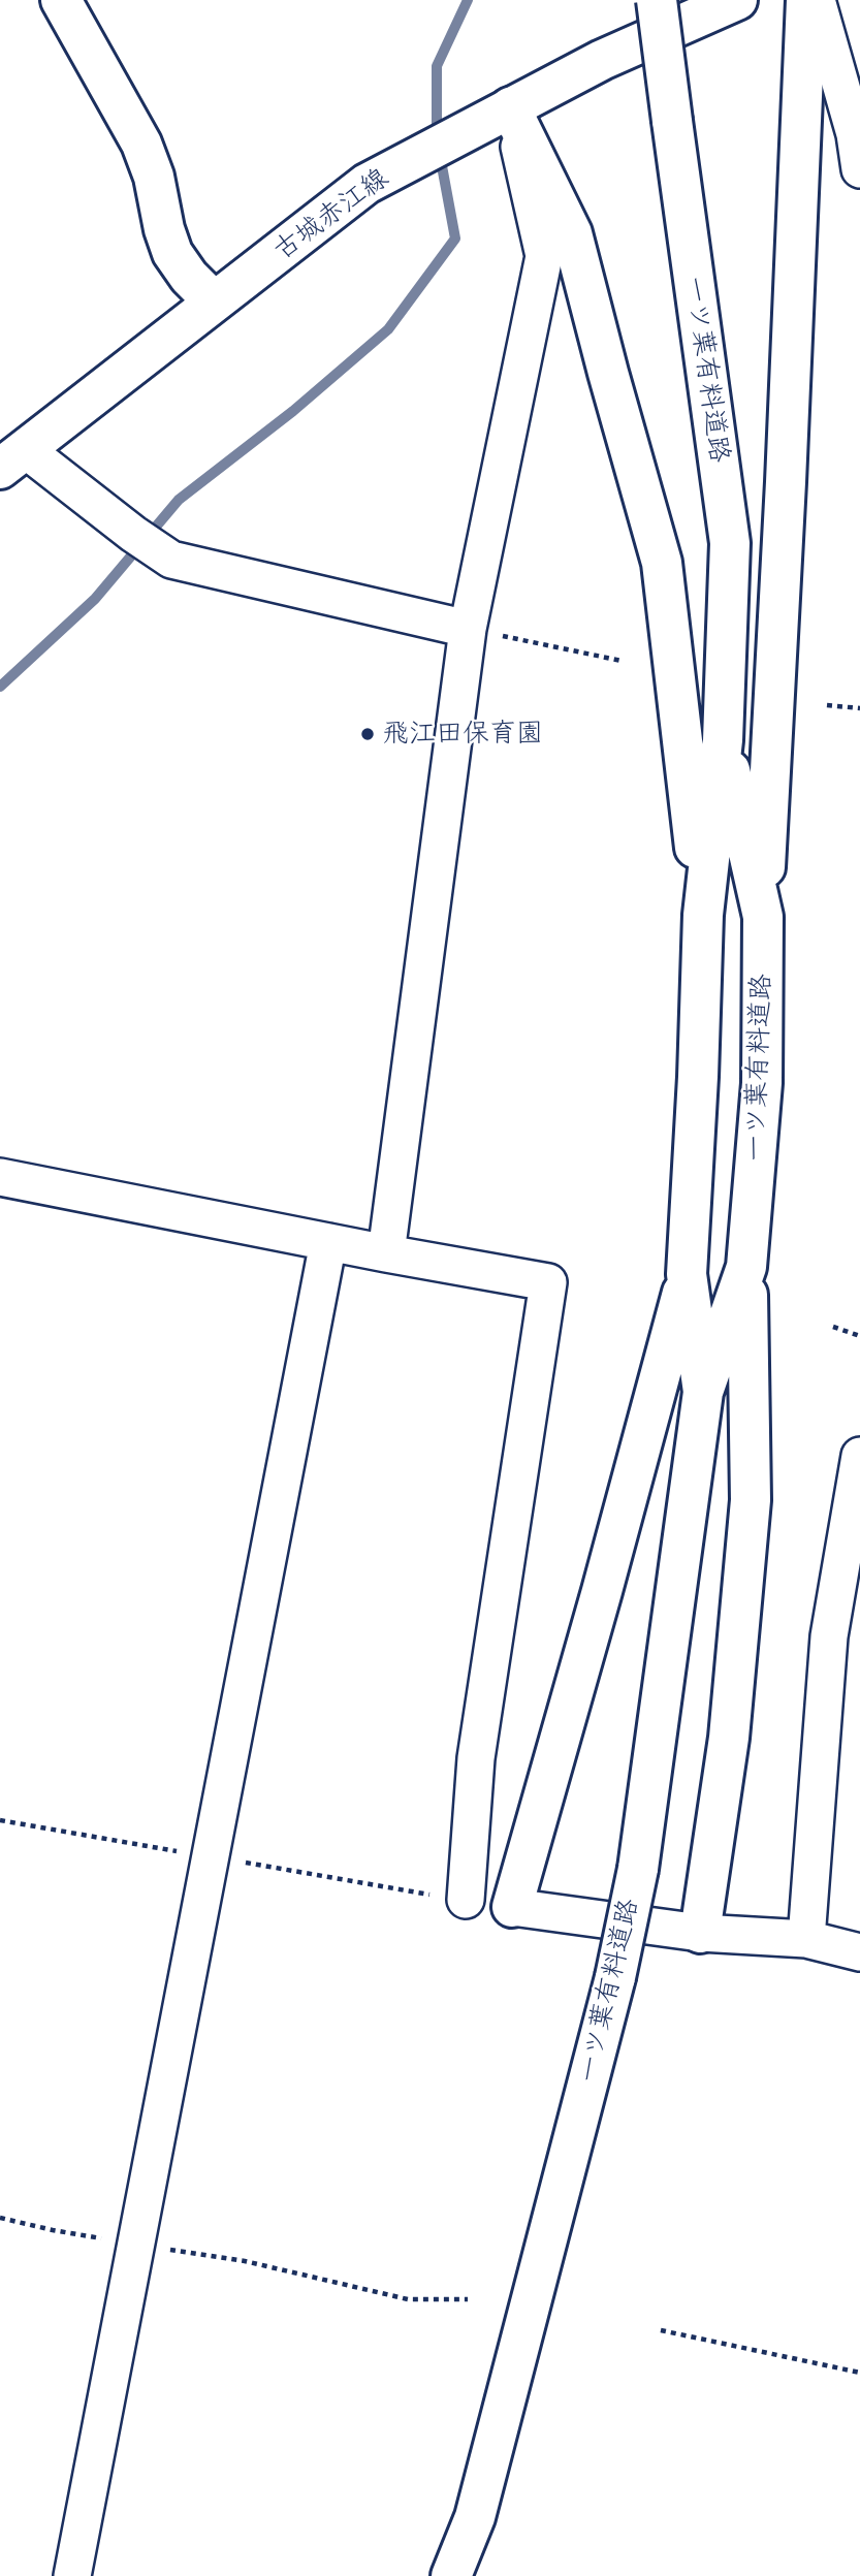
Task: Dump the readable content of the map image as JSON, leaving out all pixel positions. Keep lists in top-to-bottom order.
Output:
{
  "streets": {
    "main road": ["古城赤江線", "一ツ葉有料道路"]
  },
  "places": ["飛江田保育園"]
}
